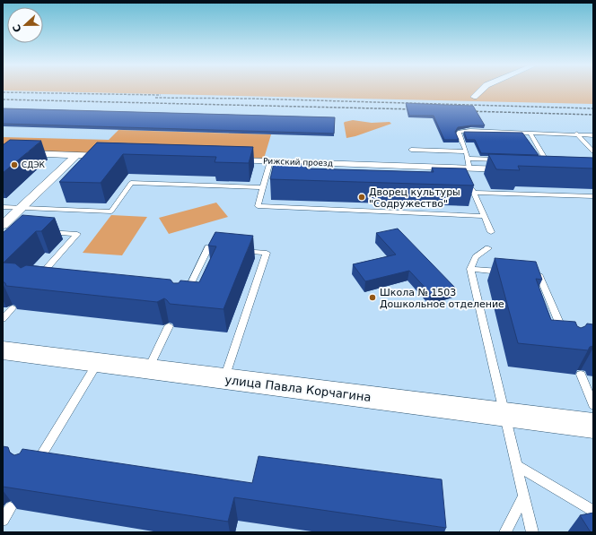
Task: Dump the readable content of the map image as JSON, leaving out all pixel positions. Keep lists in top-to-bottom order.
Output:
{
  "streets": {
    "street": ["Рижский проезд", "улица Павла Корчагина"]
  },
  "places": ["СДЭК", "Дворец культуры \"Содружество\"", "Школа № 1503 Дошкольное отделение"],
  "north": "left"
}
